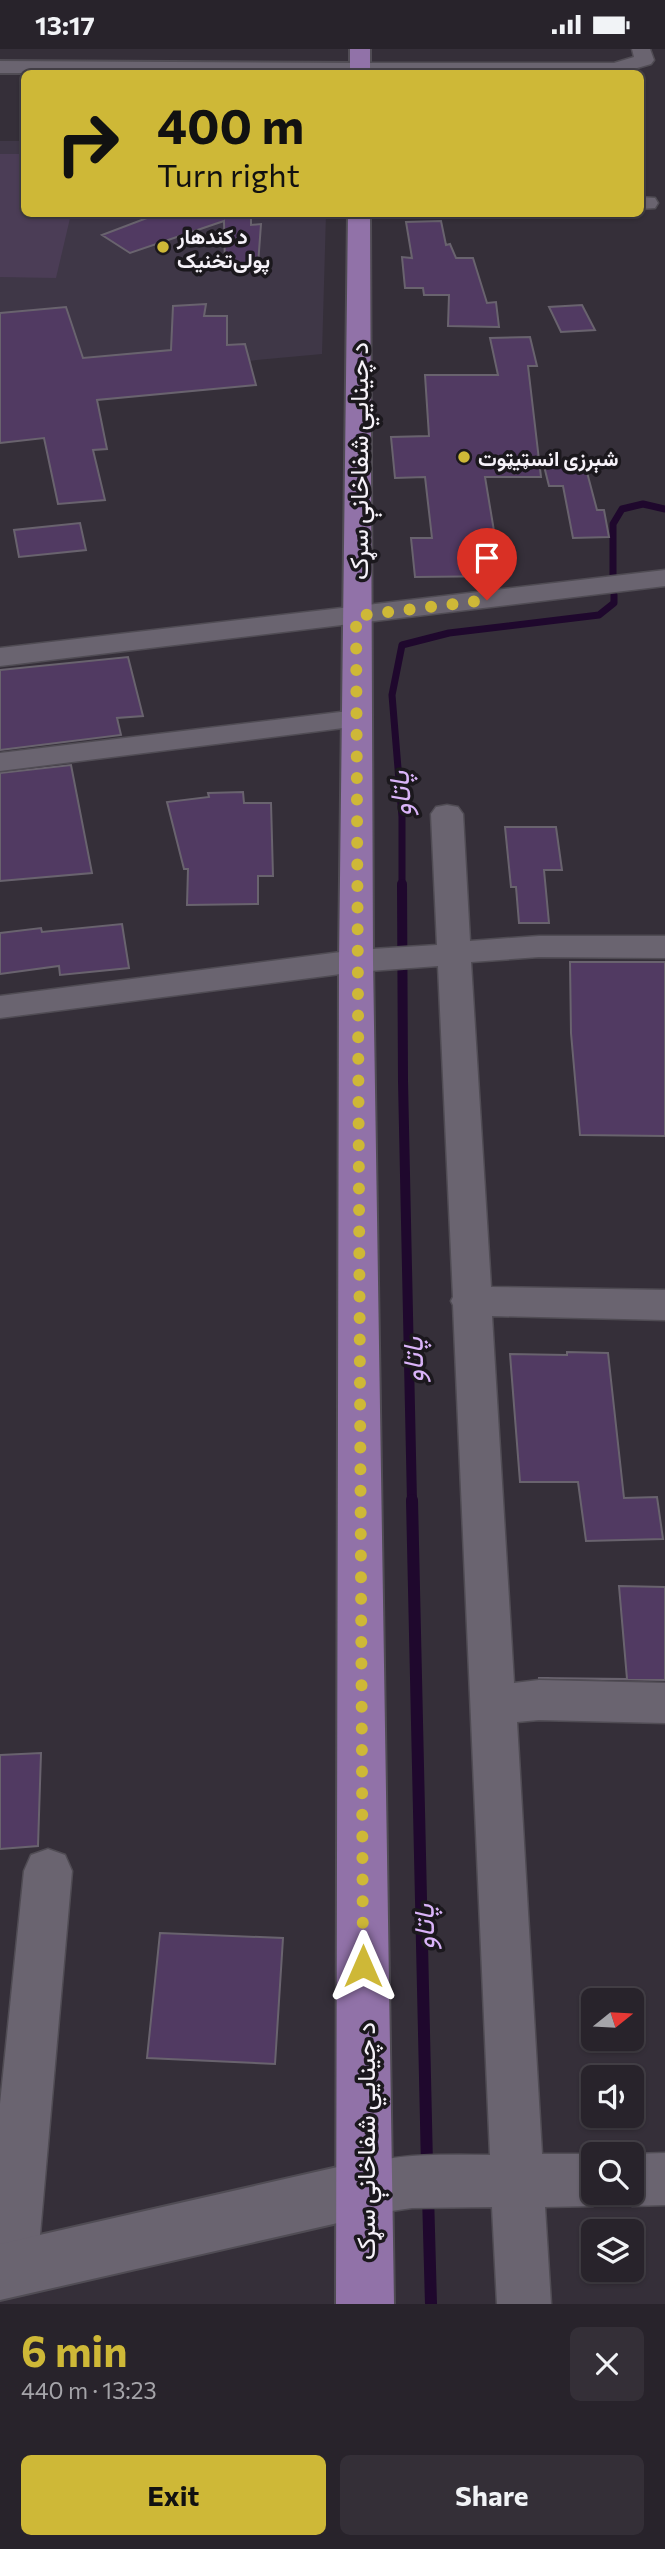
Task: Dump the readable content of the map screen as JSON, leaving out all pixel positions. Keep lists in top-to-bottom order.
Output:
{
  "streets": {
    "main road": ["د چينايي شفاخانې سړک"]
  },
  "water": ["پاتاو"],
  "places": ["د کندهار پولی‌تخنیک", "شېرزی انسټيټوت"],
  "north": "right",
  "page": {
    "status": "13:17",
    "turn": ["400 m", "Turn right"],
    "heading": ["6 min", "440 m · 13:23"],
    "buttons": ["Exit", "Share"]
  }
}
